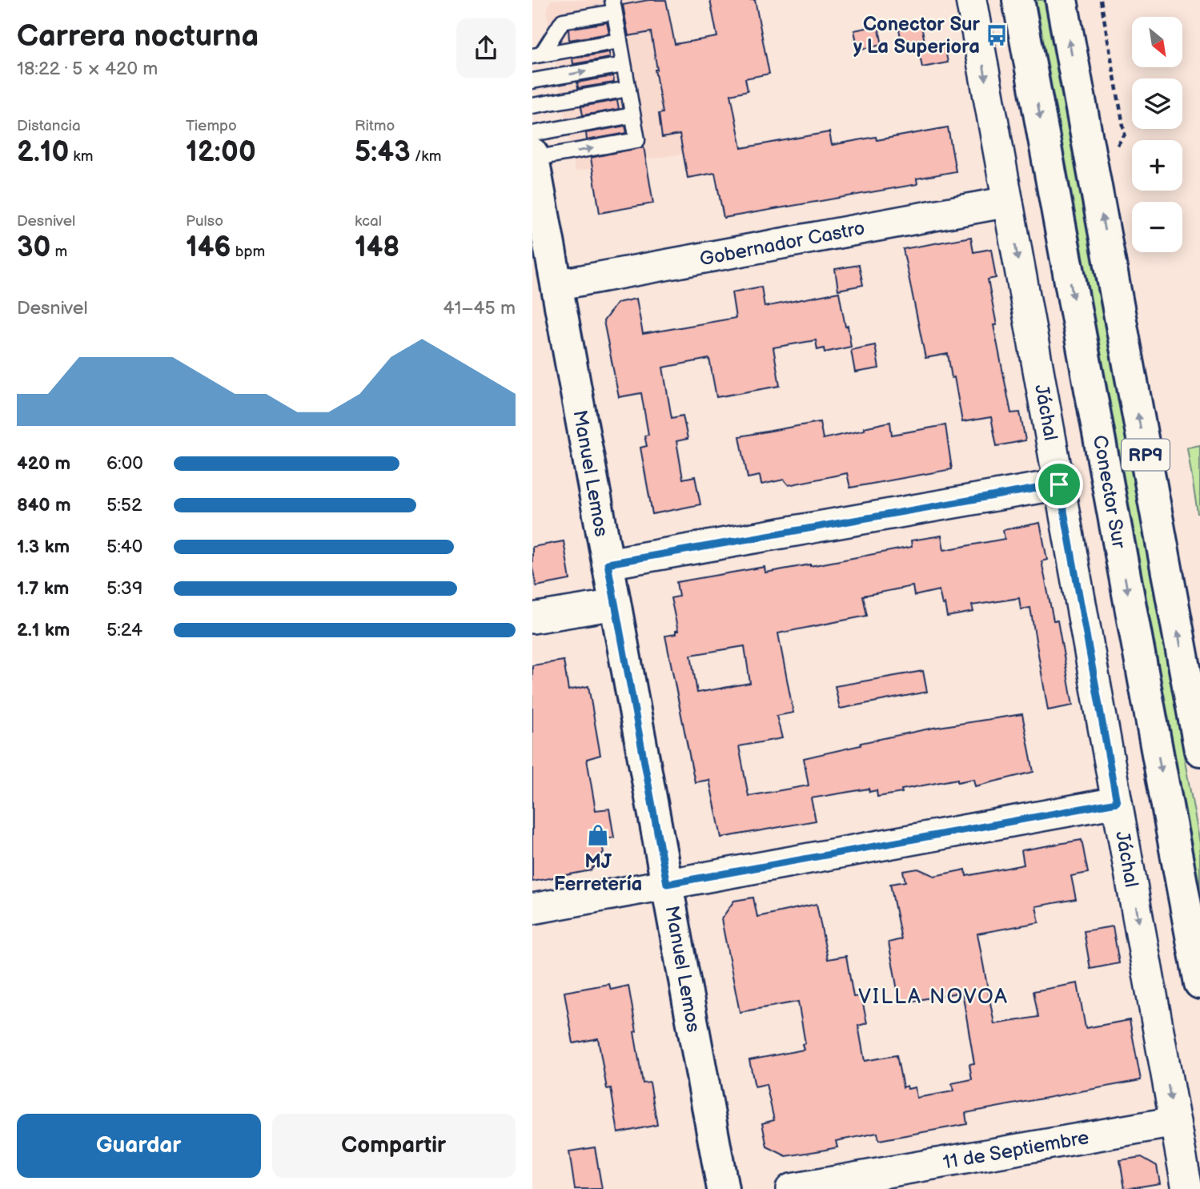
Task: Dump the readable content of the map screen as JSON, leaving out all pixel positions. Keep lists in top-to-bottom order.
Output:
{
  "streets": {
    "main road": ["RP9", "Manuel Lemos", "Conector Sur"],
    "street": ["Gobernador Castro", "Jáchal", "11 de Septiembre"]
  },
  "crossings": [
    ["Gobernador Castro", "Jáchal"],
    ["Gobernador Castro", "Manuel Lemos"],
    ["Jáchal", "11 de Septiembre"]
  ],
  "one_way": ["Jáchal"],
  "districts": ["VILLA NOVOA"],
  "places": {
    "bus stop": ["Conector Sur y La Superiora"],
    "shop": ["MJ Ferretería"]
  },
  "north": "bottom right",
  "page": {
    "heading": ["Carrera nocturna", "18:22 · 5 × 420 m"],
    "map_buttons": ["+", "−"],
    "stats": [
      ["Distancia", "2.10 km"],
      ["Tiempo", "12:00"],
      ["Ritmo", "5:43 /km"],
      ["Desnivel", "30 m"],
      ["Pulso", "146 bpm"],
      ["kcal", "148"]
    ],
    "chart": ["Desnivel", "41–45 m"],
    "list": [
      {
        "name": "420 m",
        "note": "6:00"
      },
      {
        "name": "840 m",
        "note": "5:52"
      },
      {
        "name": "1.3 km",
        "note": "5:40"
      },
      {
        "name": "1.7 km",
        "note": "5:39"
      },
      {
        "name": "2.1 km",
        "note": "5:24"
      }
    ],
    "buttons": ["Guardar", "Compartir"]
  }
}
